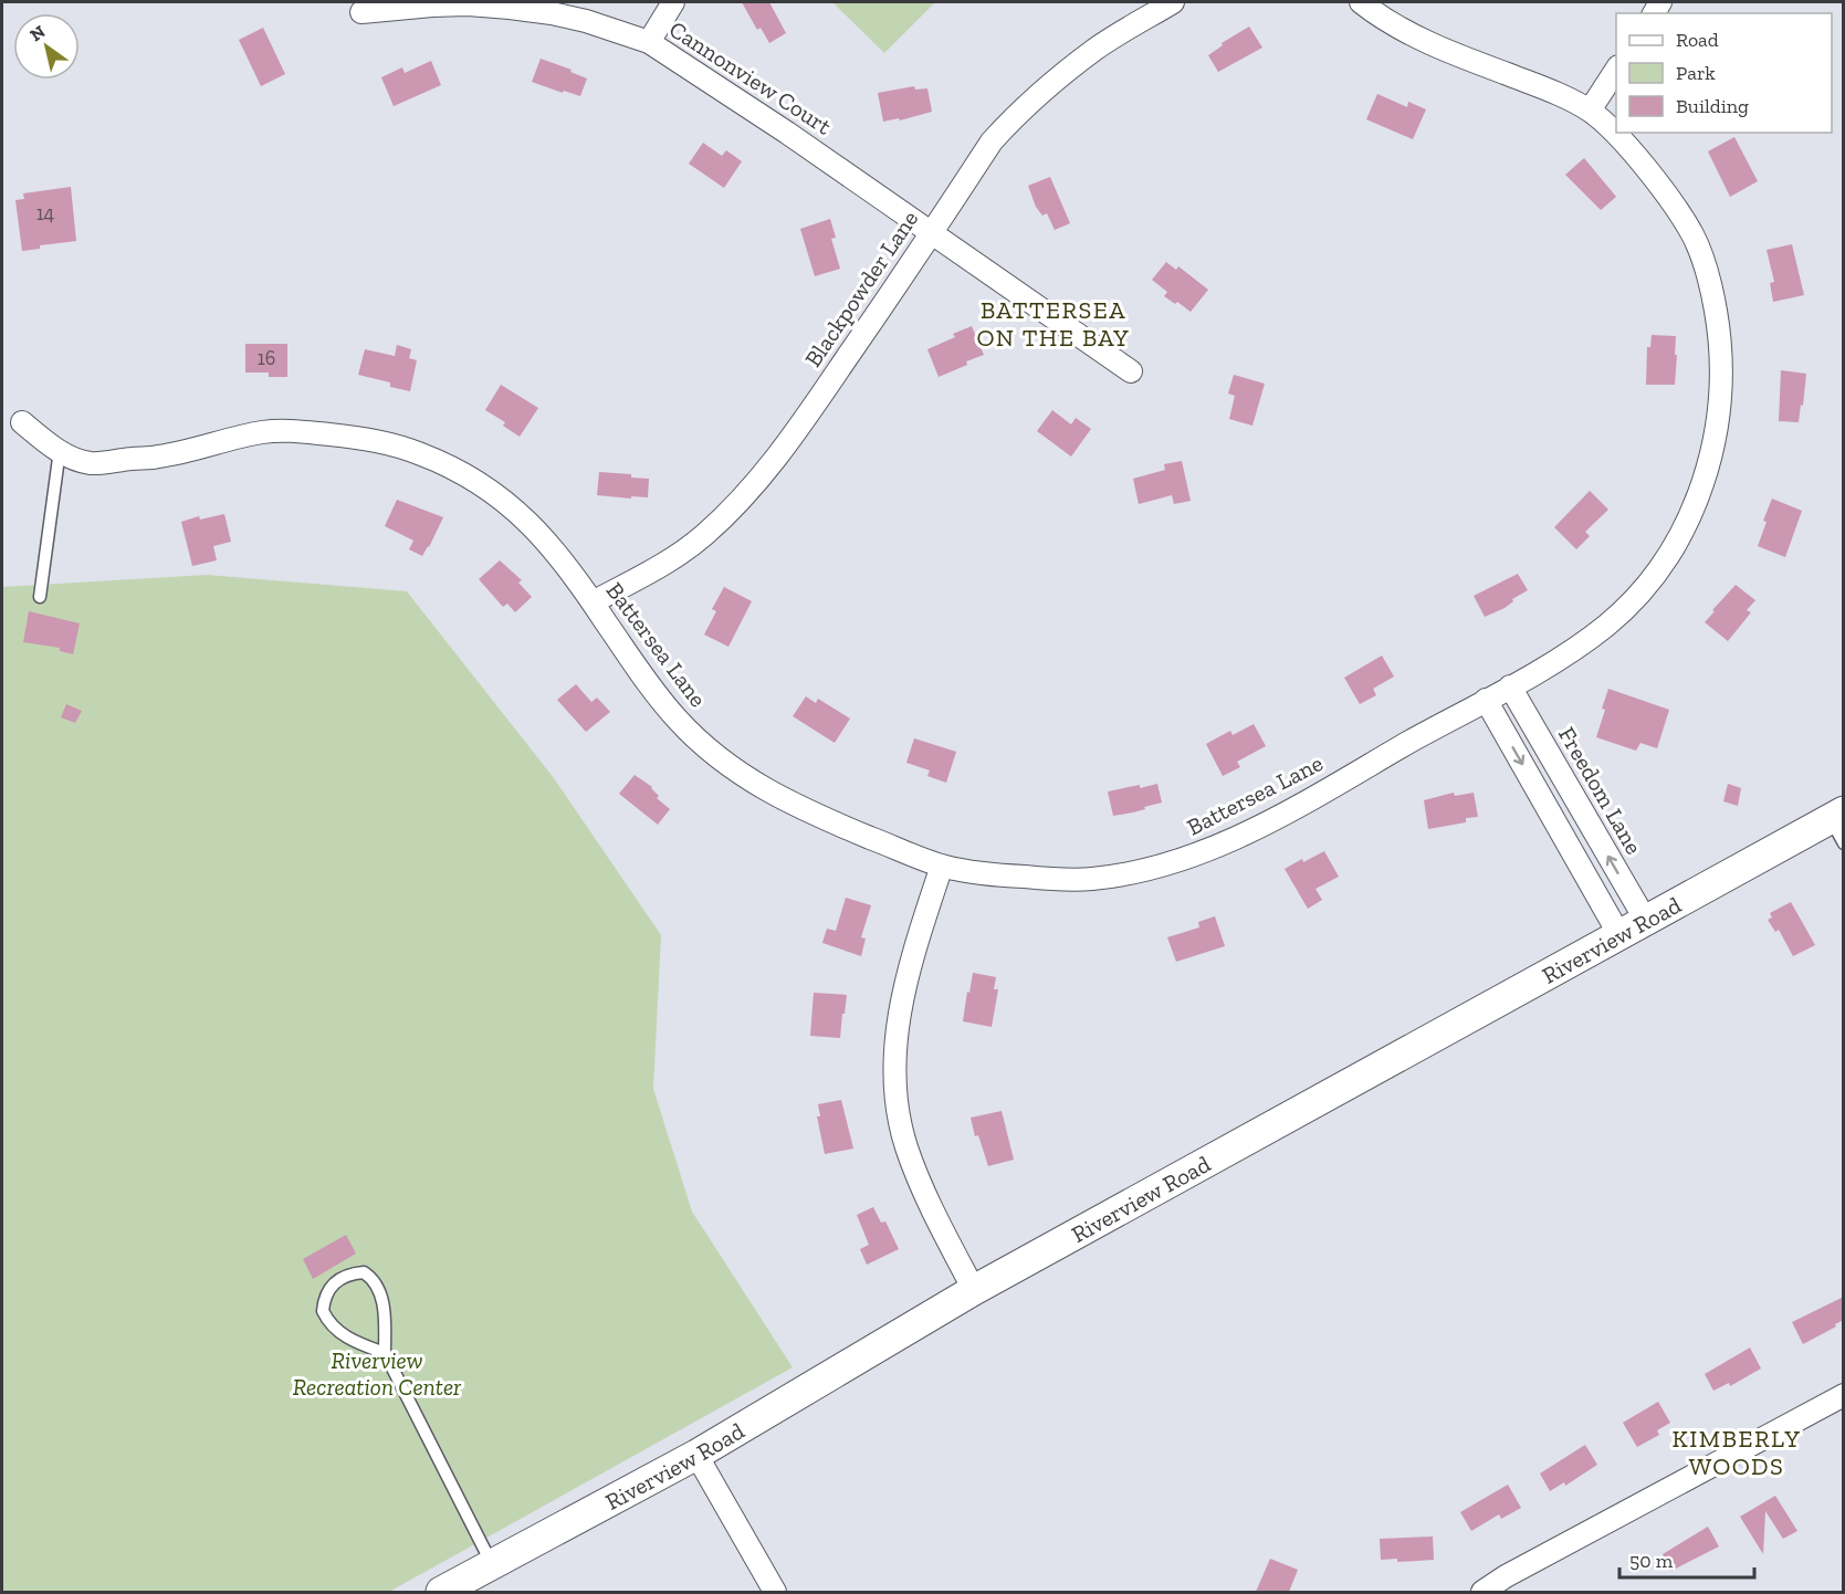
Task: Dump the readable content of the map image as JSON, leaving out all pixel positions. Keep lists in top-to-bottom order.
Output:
{
  "streets": {
    "street": [
      "Cannonview Court",
      "Blackpowder Lane",
      "Battersea Lane",
      "Freedom Lane",
      "Riverview Road"
    ]
  },
  "crossings": [
    ["Cannonview Court", "Blackpowder Lane"],
    ["Blackpowder Lane", "Battersea Lane"],
    ["Battersea Lane", "Freedom Lane"],
    ["Freedom Lane", "Riverview Road"]
  ],
  "districts": ["BATTERSEA ON THE BAY", "KIMBERLY WOODS"],
  "parks": ["Riverview Recreation Center"],
  "house_numbers": ["14", "16"],
  "legend": ["Road", "Park", "Building"],
  "scale_bar": "50 m",
  "north": "top left"
}
